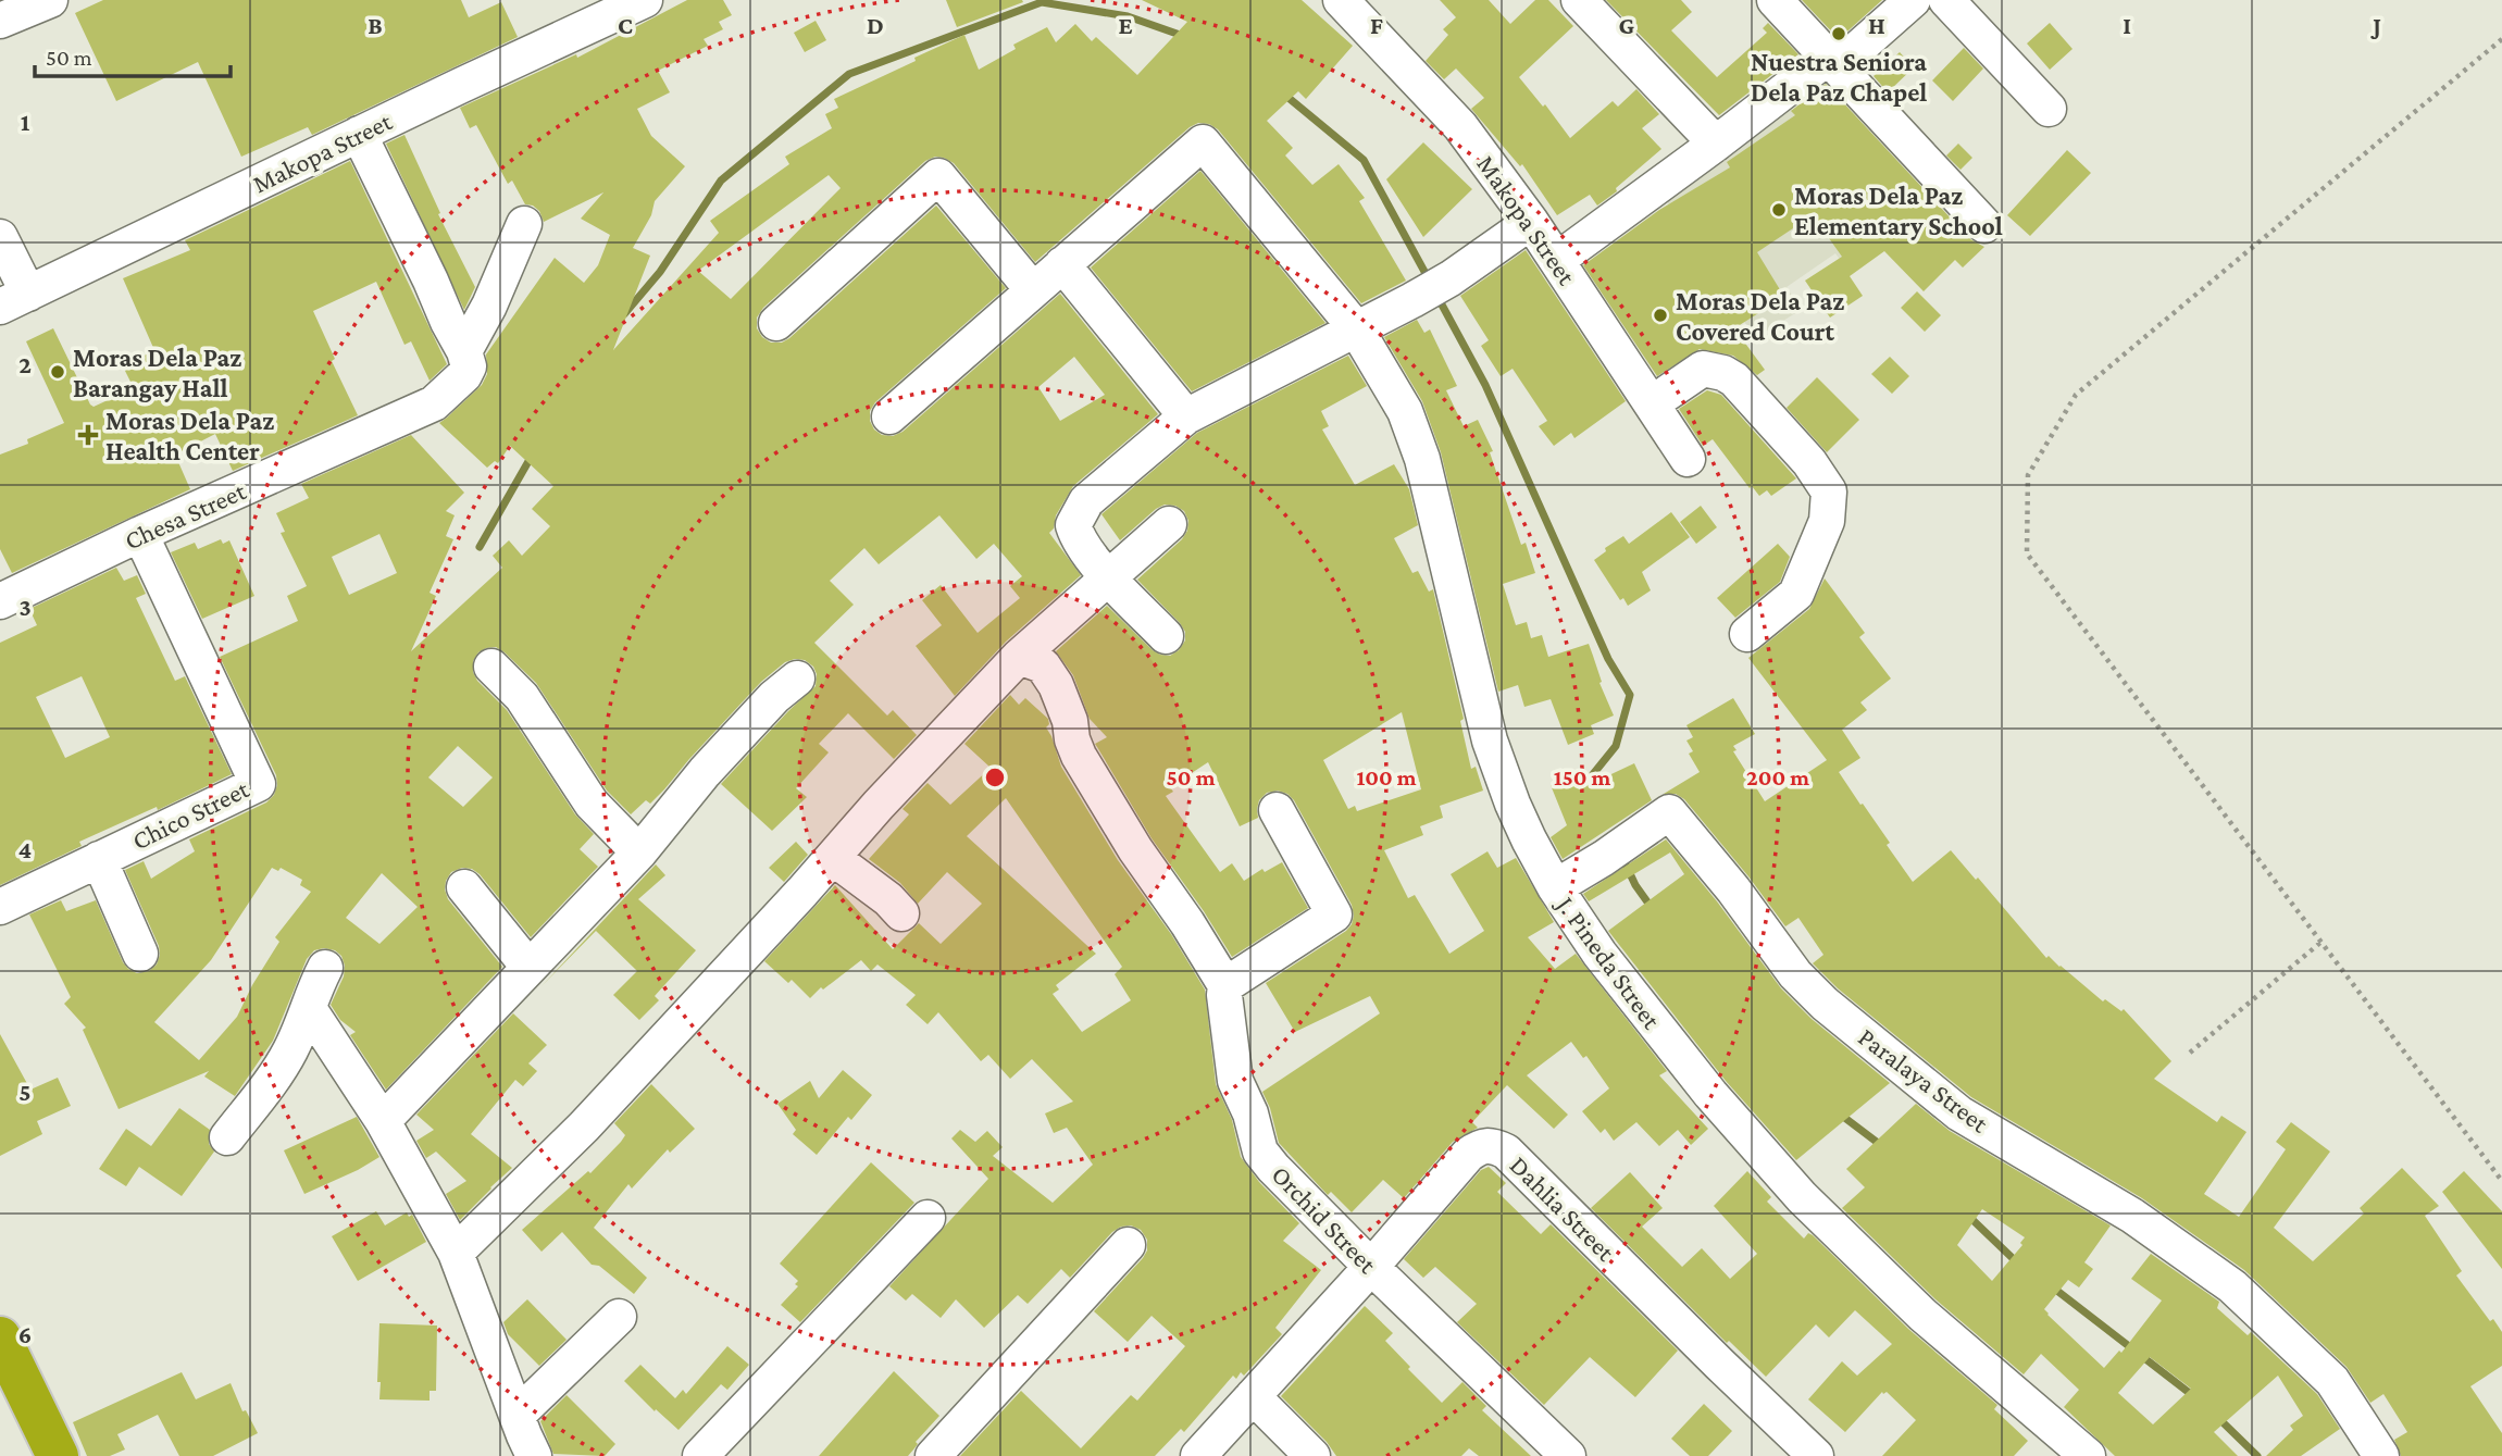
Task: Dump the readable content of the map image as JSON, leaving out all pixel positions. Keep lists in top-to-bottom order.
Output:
{
  "streets": {
    "street": [
      "Makopa Street",
      "Chesa Street",
      "Chico Street",
      "J. Pineda Street",
      "Paralaya Street",
      "Dahlia Street",
      "Orchid Street"
    ]
  },
  "crossings": [
    ["Chesa Street", "Chico Street"],
    ["J. Pineda Street", "Paralaya Street"],
    ["Dahlia Street", "Orchid Street"]
  ],
  "places": {
    "other": [
      "Nuestra Seniora Dela Paz Chapel",
      "Moras Dela Paz Elementary School",
      "Moras Dela Paz Covered Court",
      "Moras Dela Paz Barangay Hall"
    ],
    "health": ["Moras Dela Paz Health Center"]
  },
  "scale_bar": "50 m",
  "grid": {
    "columns": [
      "B",
      "C",
      "D",
      "E",
      "F",
      "G",
      "H",
      "I",
      "J"
    ],
    "rows": [
      "1",
      "2",
      "3",
      "4",
      "5",
      "6"
    ]
  },
  "rings": [
    "50 m",
    "100 m",
    "150 m",
    "200 m"
  ]
}
